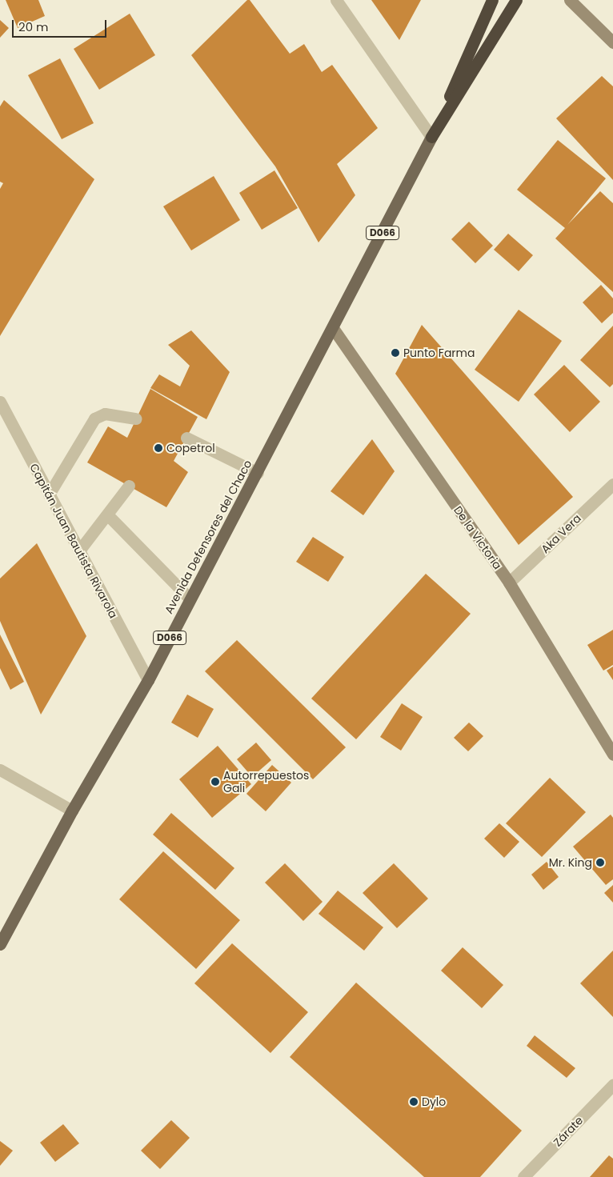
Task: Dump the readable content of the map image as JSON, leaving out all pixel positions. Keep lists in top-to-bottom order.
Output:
{
  "streets": {
    "highway": ["D066", "Avenida Defensores del Chaco"],
    "street": [
      "Aka Vera",
      "De la Victoria",
      "Capitán Juan Bautista Rivarola",
      "Zárate"
    ]
  },
  "crossings": [
    ["Aka Vera", "De la Victoria"],
    ["Avenida Defensores del Chaco", "De la Victoria"],
    ["Avenida Defensores del Chaco", "Capitán Juan Bautista Rivarola"]
  ],
  "places": [
    "Punto Farma",
    "Copetrol",
    "Autorrepuestos Gali",
    "Mr. King",
    "Dylo"
  ],
  "scale_bar": "20 m"
}
